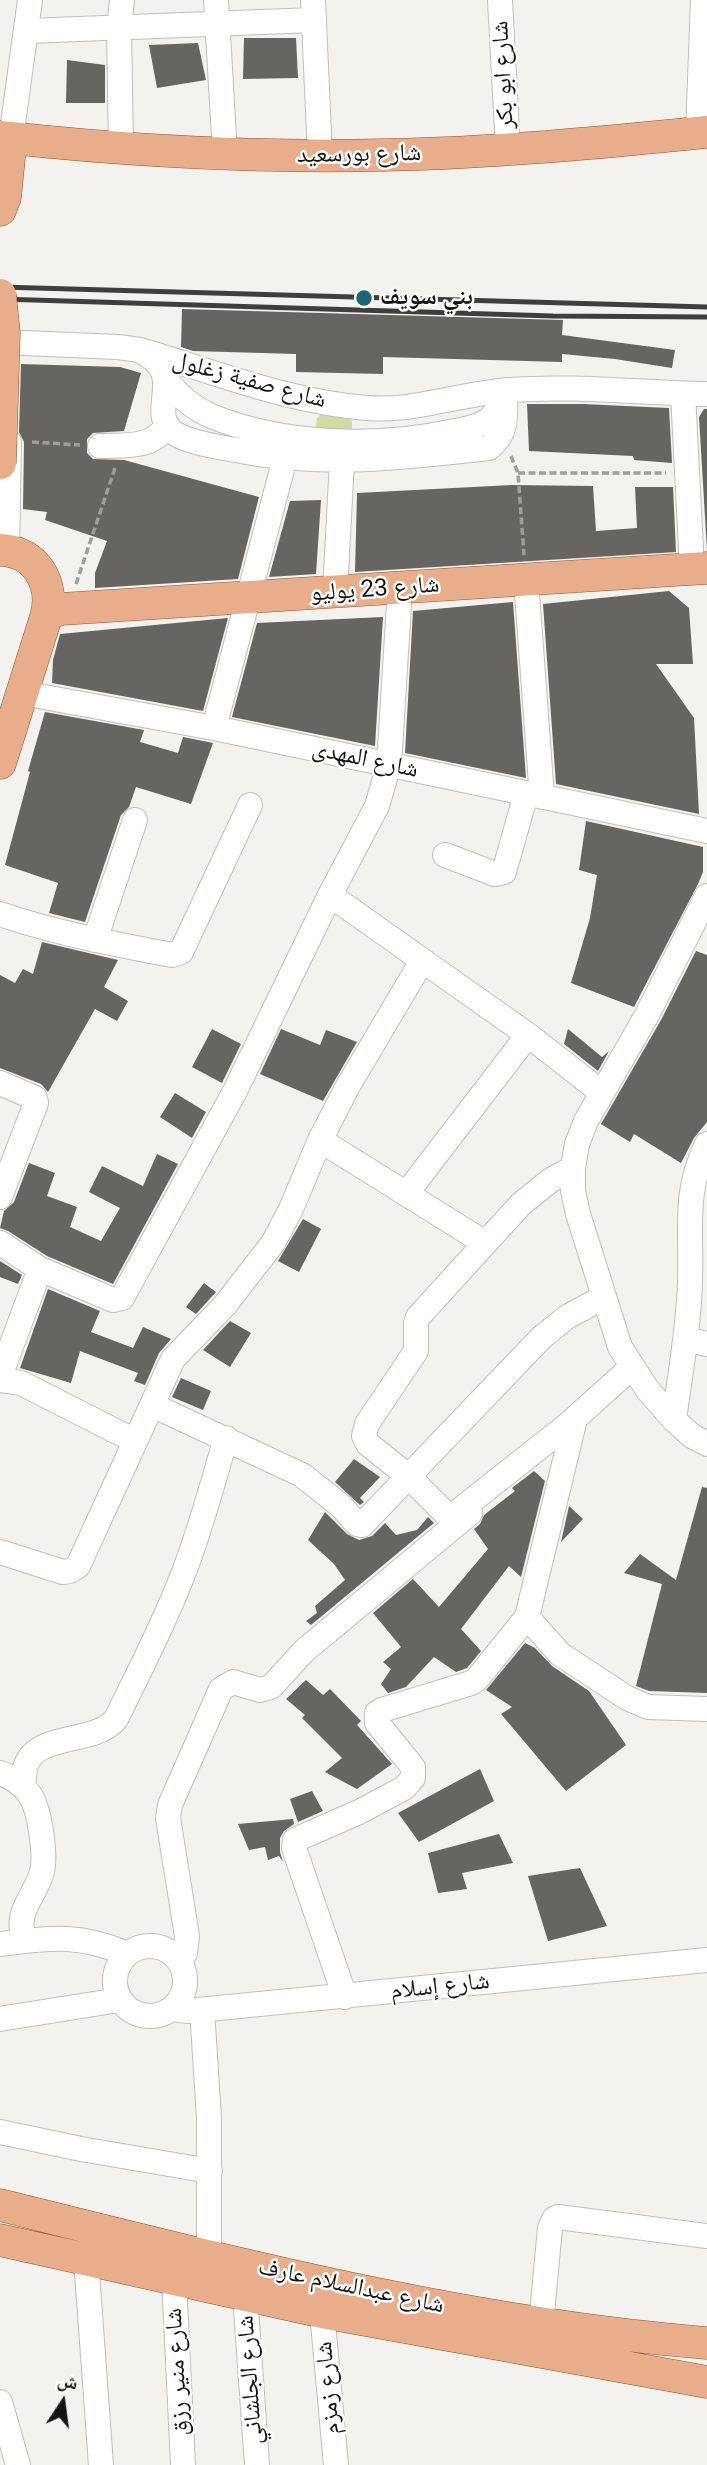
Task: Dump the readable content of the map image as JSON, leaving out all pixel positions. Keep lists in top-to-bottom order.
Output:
{
  "streets": {
    "main road": ["شارع بورسعيد", "شارع 23 يوليو", "شارع عبدالسلام عارف"],
    "street": [
      "شارع ابو بكر",
      "شارع صفية زغلول",
      "شارع المهدى",
      "شارع إسلام",
      "شارع منير رزق",
      "شارع الجلشاني",
      "شارع زمزم"
    ]
  },
  "crossings": [
    ["شارع ابو بكر", "شارع بورسعيد"],
    ["شارع عبدالسلام عارف", "شارع منير رزق"],
    ["شارع عبدالسلام عارف", "شارع الجلشاني"],
    ["شارع عبدالسلام عارف", "شارع زمزم"]
  ],
  "places": ["بني سويف"],
  "north": "top"
}
